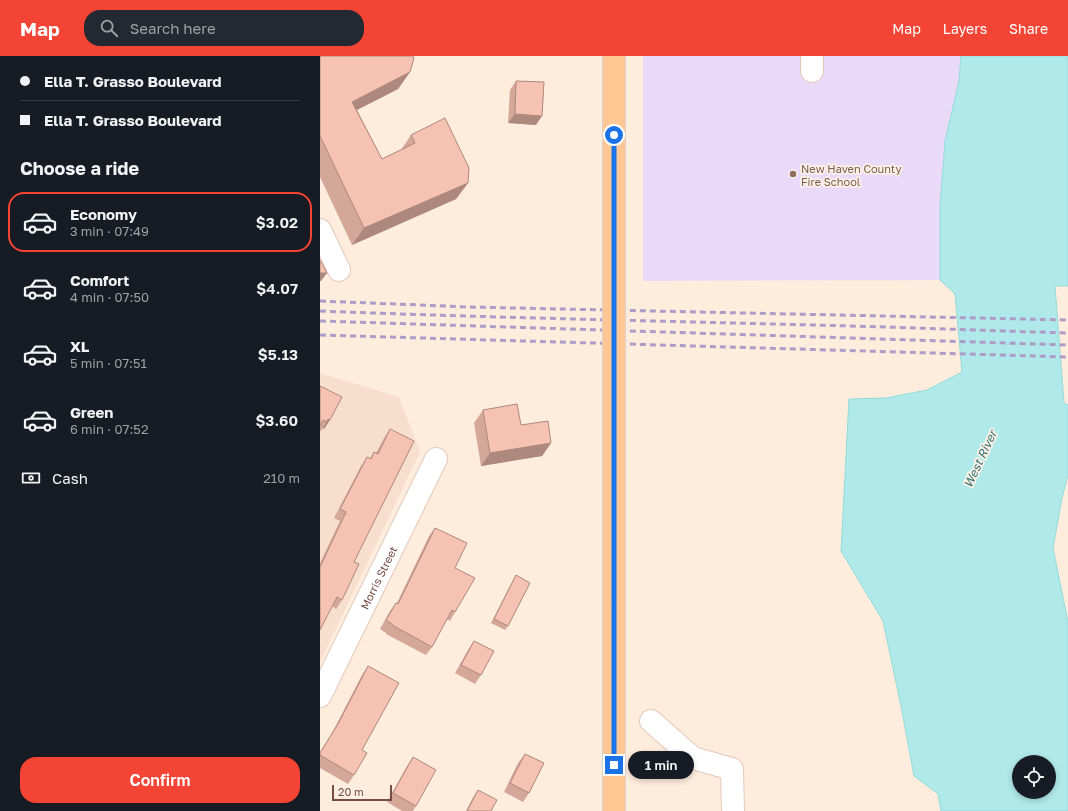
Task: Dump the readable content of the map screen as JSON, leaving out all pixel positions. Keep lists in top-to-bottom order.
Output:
{
  "streets": {
    "street": ["Morris Street"]
  },
  "water": ["West River"],
  "places": ["New Haven County Fire School"],
  "scale_bar": "20 m",
  "page": {
    "header": "Map",
    "search": "Search here",
    "nav": ["Map", "Layers", "Share"],
    "banner": ["Ella T. Grasso Boulevard", "Ella T. Grasso Boulevard"],
    "heading": "Choose a ride",
    "list": [
      {
        "name": "Economy",
        "note": "3 min · 07:49",
        "value": "$3.02"
      },
      {
        "name": "Comfort",
        "note": "4 min · 07:50",
        "value": "$4.07"
      },
      {
        "name": "XL",
        "note": "5 min · 07:51",
        "value": "$5.13"
      },
      {
        "name": "Green",
        "note": "6 min · 07:52",
        "value": "$3.60"
      }
    ],
    "pay": ["Cash", "210 m"],
    "buttons": "Confirm",
    "bubble": "1 min",
    "scale": "20 m"
  }
}
